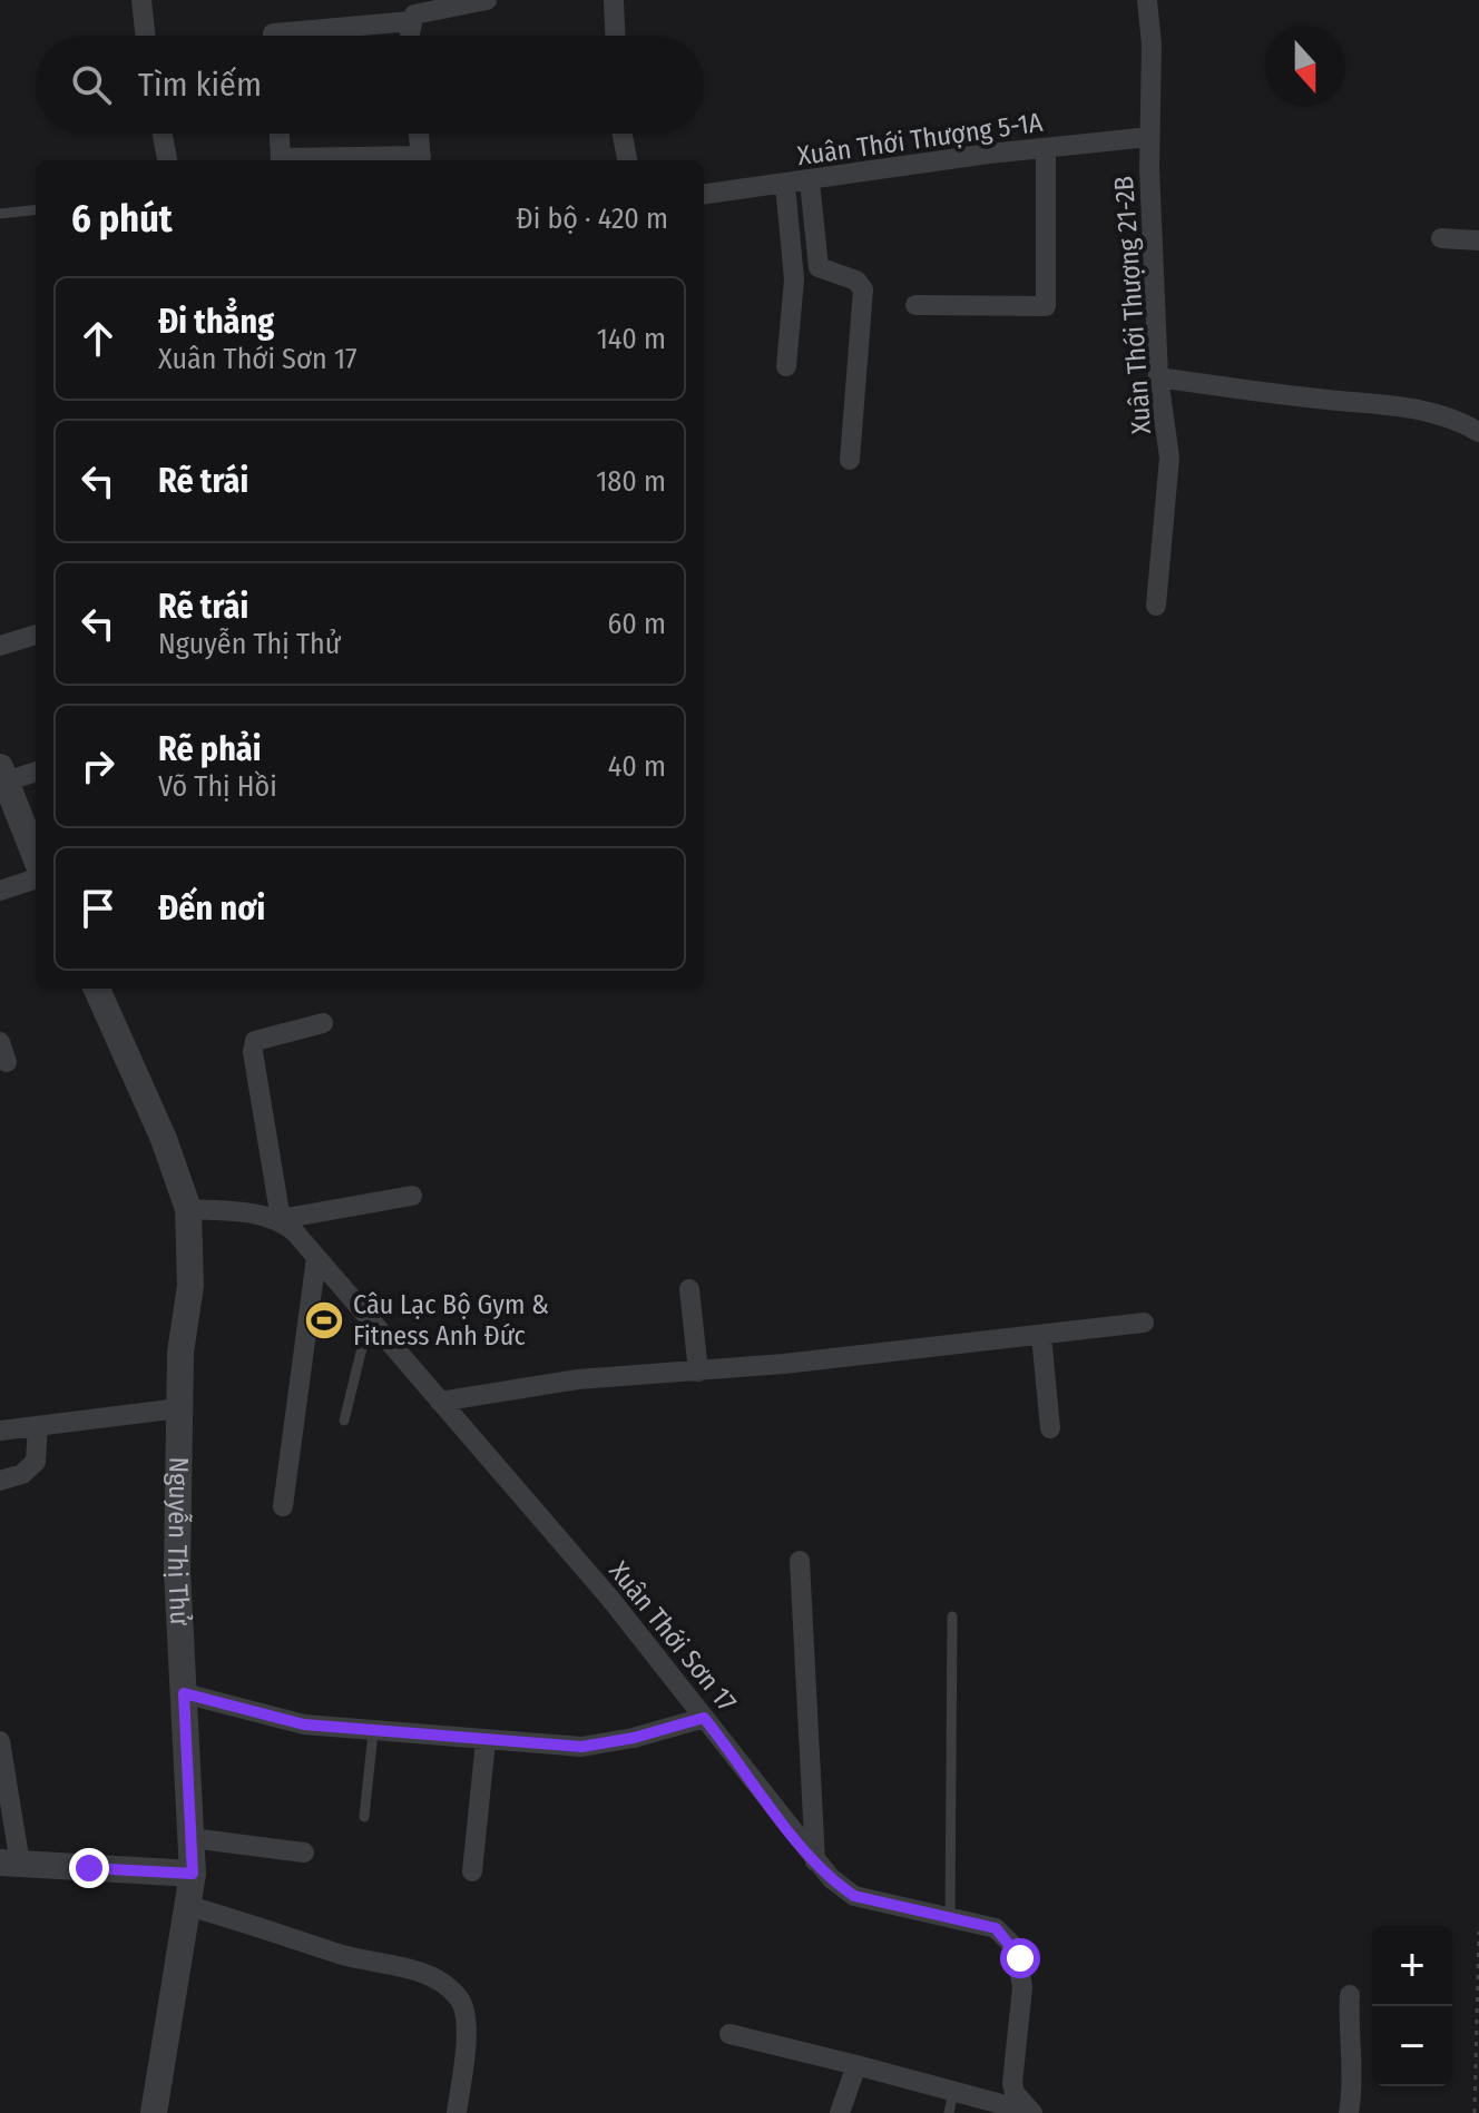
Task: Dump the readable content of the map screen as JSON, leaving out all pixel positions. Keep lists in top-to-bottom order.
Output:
{
  "streets": {
    "street": [
      "Xuân Thới Thượng 5-1A",
      "Xuân Thới Thượng 21-2B",
      "Nguyễn Thị Thử",
      "Xuân Thới Sơn 17"
    ]
  },
  "crossings": [
    ["Xuân Thới Thượng 5-1A", "Xuân Thới Thượng 21-2B"]
  ],
  "places": {
    "sports": ["Câu Lạc Bộ Gym & Fitness Anh Đức"]
  },
  "north": "bottom",
  "page": {
    "search": "Tìm kiếm",
    "heading": ["6 phút", "Đi bộ · 420 m"],
    "list": [
      ["Đi thẳng", "Xuân Thới Sơn 17", "140 m"],
      ["Rẽ trái", "180 m"],
      ["Rẽ trái", "Nguyễn Thị Thử", "60 m"],
      ["Rẽ phải", "Võ Thị Hồi", "40 m"],
      "Đến nơi"
    ],
    "map_buttons": ["+", "−"]
  }
}
